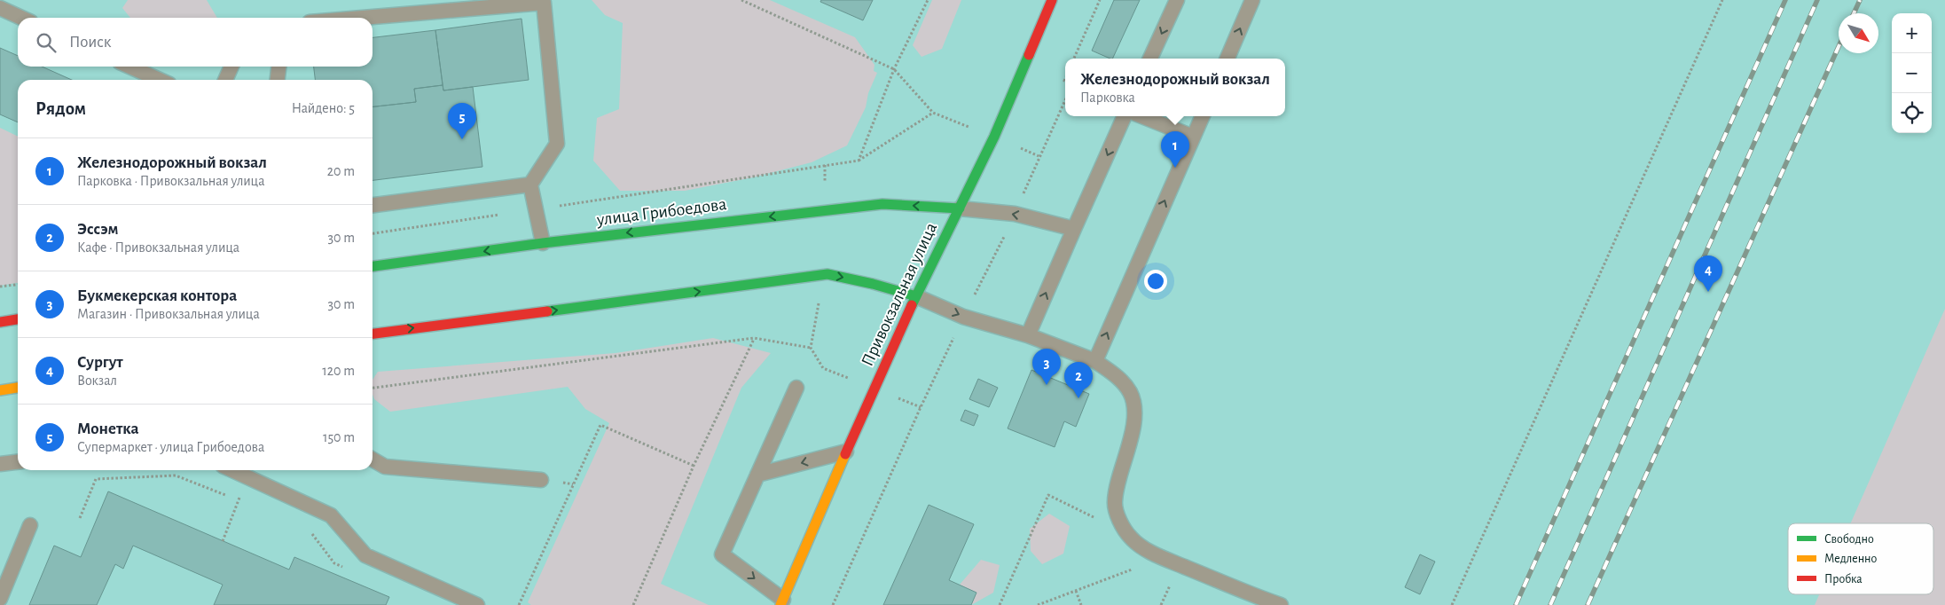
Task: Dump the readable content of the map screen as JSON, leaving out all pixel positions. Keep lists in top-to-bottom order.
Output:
{
  "streets": {
    "main road": ["улица Грибоедова", "Привокзальная улица"]
  },
  "crossings": [
    ["улица Грибоедова", "Привокзальная улица"]
  ],
  "legend": ["Свободно", "Медленно", "Пробка"],
  "north": "bottom right",
  "page": {
    "map_buttons": ["+", "−"],
    "search": "Поиск",
    "popup": ["Железнодорожный вокзал", "Парковка"],
    "heading": ["Рядом", "Найдено: 5"],
    "pins": [
      "5",
      "1",
      "4",
      "3",
      "2"
    ],
    "list": [
      {
        "mark": "1",
        "name": "Железнодорожный вокзал",
        "note": "Парковка · Привокзальная улица",
        "value": "20 m"
      },
      {
        "mark": "2",
        "name": "Эссэм",
        "note": "Кафе · Привокзальная улица",
        "value": "30 m"
      },
      {
        "mark": "3",
        "name": "Букмекерская контора",
        "note": "Магазин · Привокзальная улица",
        "value": "30 m"
      },
      {
        "mark": "4",
        "name": "Сургут",
        "note": "Вокзал",
        "value": "120 m"
      },
      {
        "mark": "5",
        "name": "Монетка",
        "note": "Супермаркет · улица Грибоедова",
        "value": "150 m"
      }
    ]
  }
}
